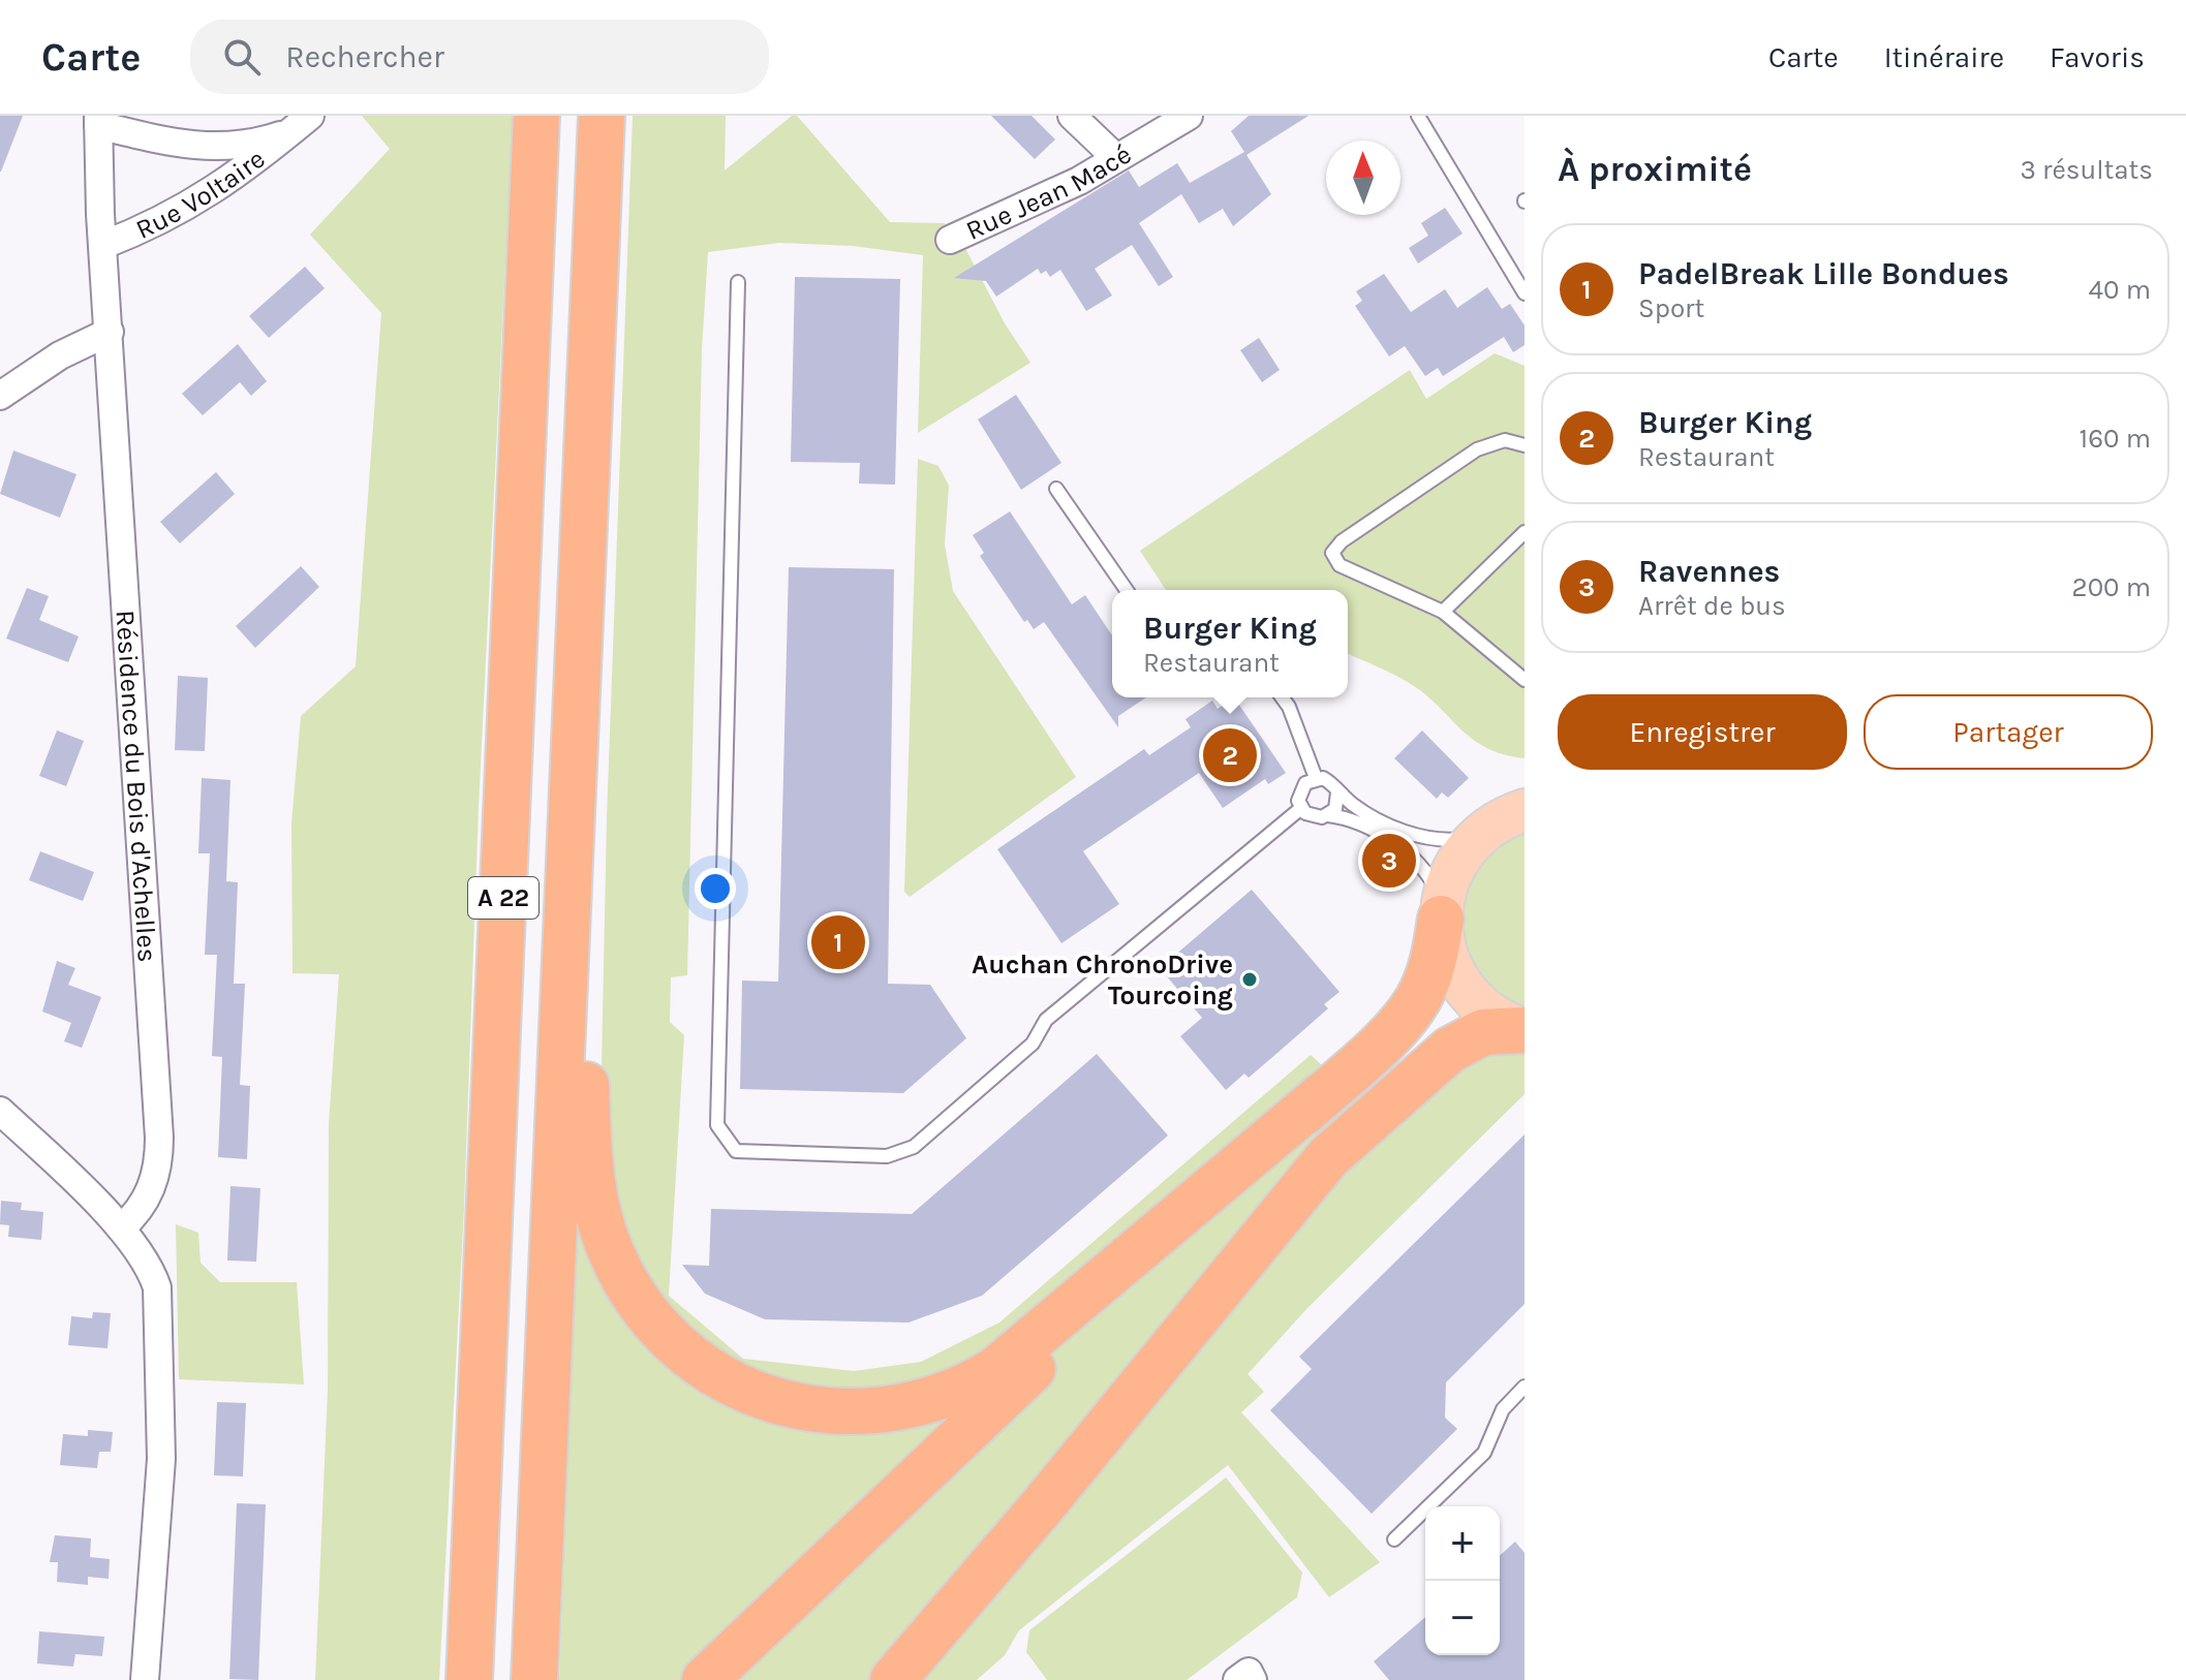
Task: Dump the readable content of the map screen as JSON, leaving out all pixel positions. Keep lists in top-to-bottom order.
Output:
{
  "streets": {
    "highway": ["A 22"],
    "street": ["Rue Voltaire", "Rue Jean Macé", "Résidence du Bois d'Achelles"]
  },
  "crossings": [
    ["Rue Voltaire", "Résidence du Bois d'Achelles"]
  ],
  "places": ["Auchan ChronoDrive Tourcoing"],
  "north": "top",
  "page": {
    "header": "Carte",
    "search": "Rechercher",
    "nav": ["Carte", "Itinéraire", "Favoris"],
    "heading": ["À proximité", "3 résultats"],
    "list": [
      {
        "mark": "1",
        "name": "PadelBreak Lille Bondues",
        "note": "Sport",
        "value": "40 m"
      },
      {
        "mark": "2",
        "name": "Burger King",
        "note": "Restaurant",
        "value": "160 m"
      },
      {
        "mark": "3",
        "name": "Ravennes",
        "note": "Arrêt de bus",
        "value": "200 m"
      }
    ],
    "popup": ["Burger King", "Restaurant"],
    "buttons": ["Enregistrer", "Partager"],
    "pins": ["2", "3", "1"],
    "map_buttons": ["+", "−"]
  }
}
